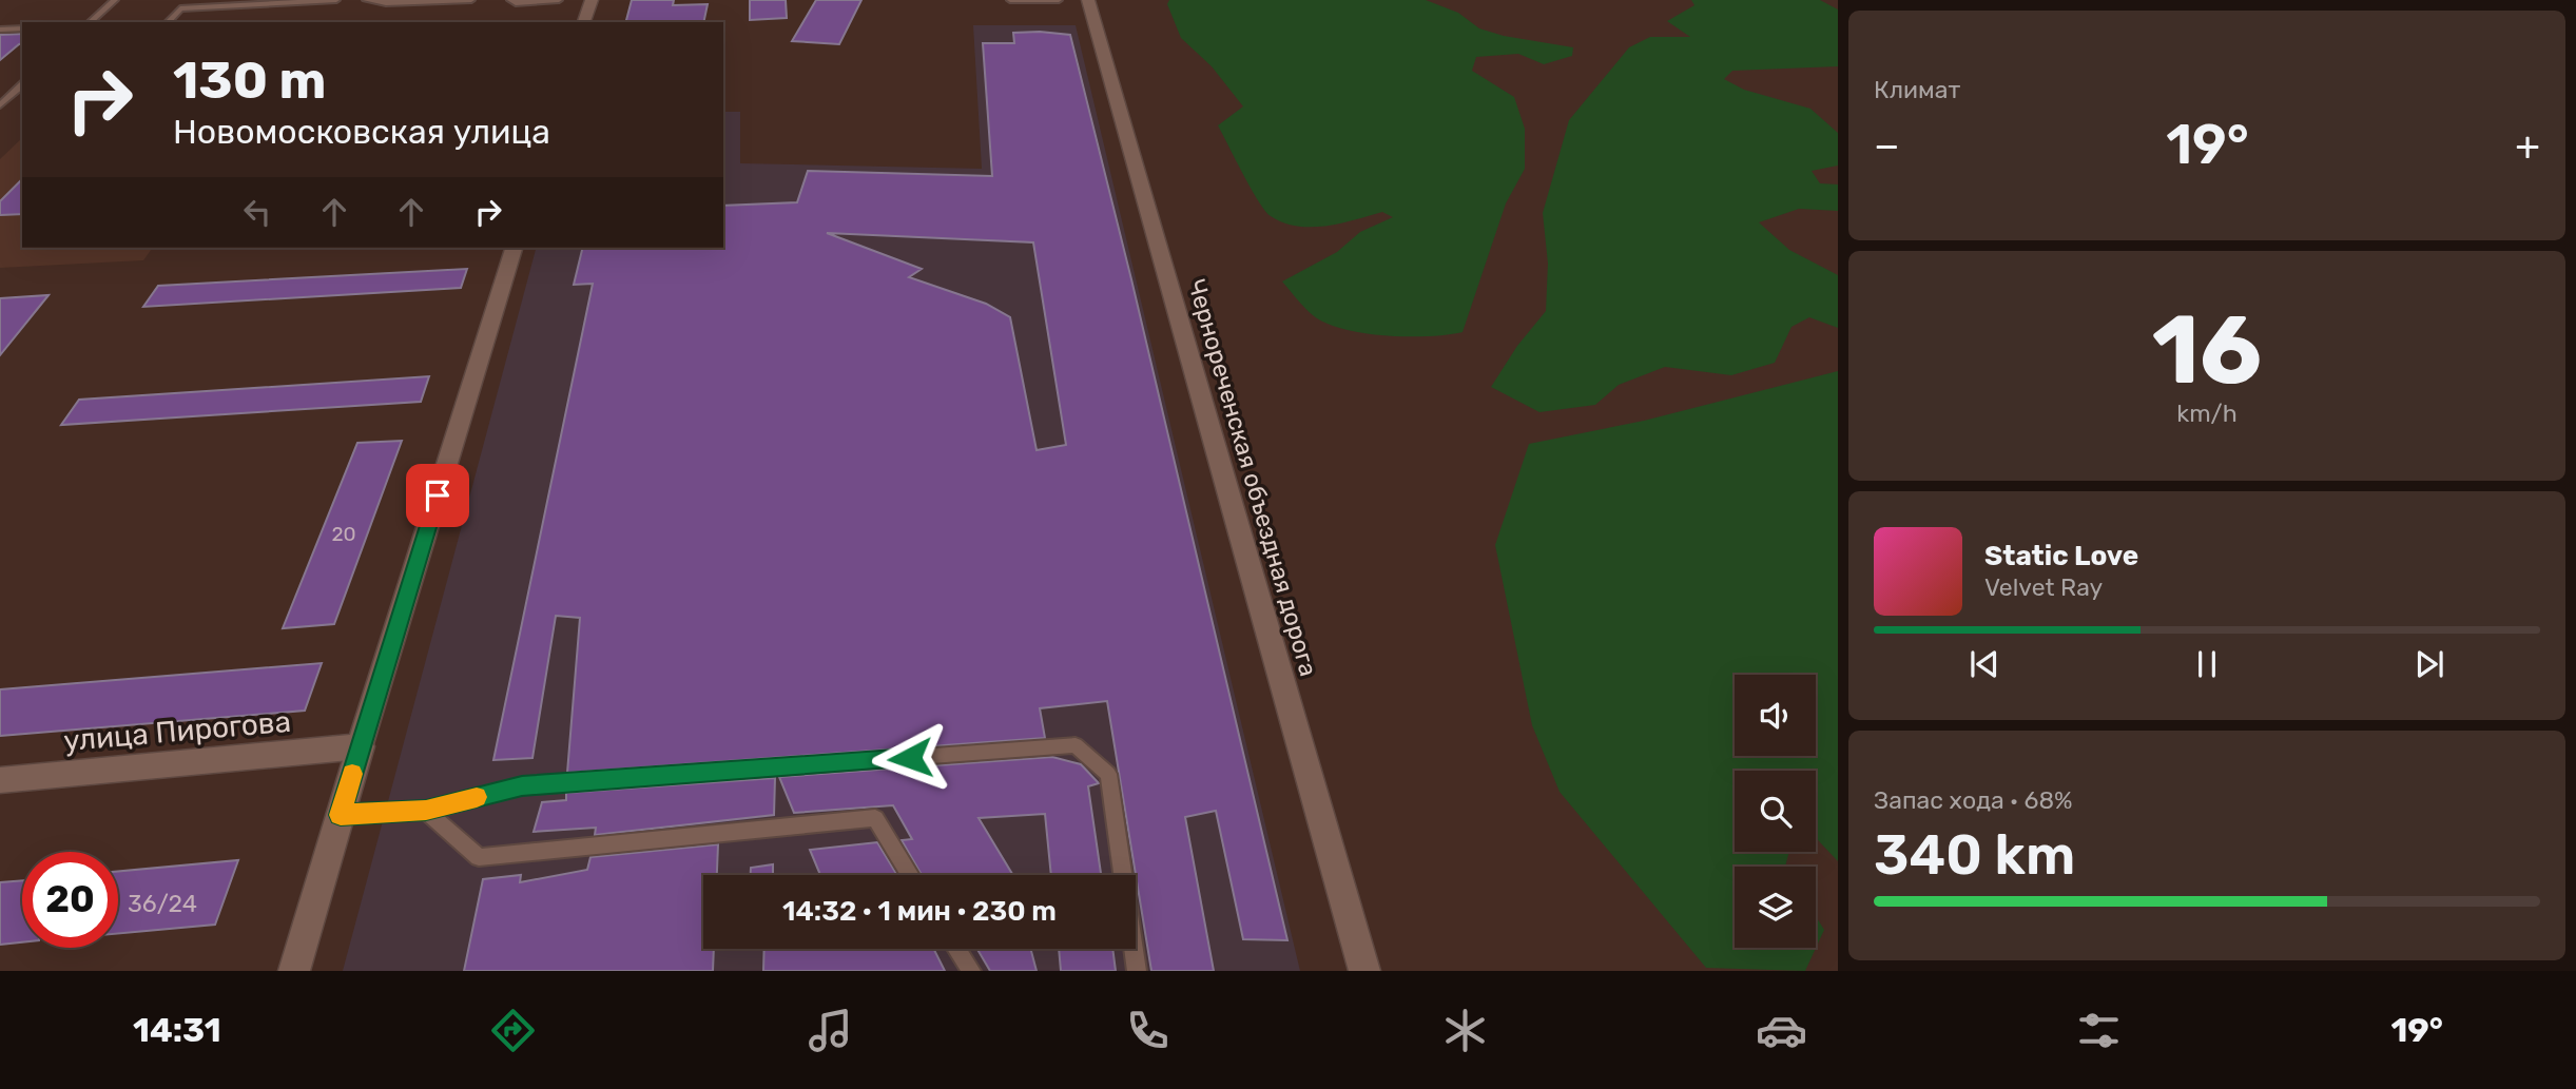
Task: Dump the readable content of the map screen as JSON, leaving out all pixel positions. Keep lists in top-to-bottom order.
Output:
{
  "streets": {
    "main road": ["Чернореченская объездная дорога", "улица Пирогова"]
  },
  "house_numbers": ["20", "36/24"],
  "page": {
    "tile": [
      "Климат",
      ["16", "km/h"],
      ["Запас хода · 68%", "340 km"]
    ],
    "turn": ["130 m", "Новомосковская улица"],
    "heat": ["−", "19°", "+"],
    "song": ["Static Love", "Velvet Ray"],
    "limit": "20",
    "trip": "14:32 · 1 мин · 230 m",
    "tabs": ["14:31", "19°"]
  }
}
